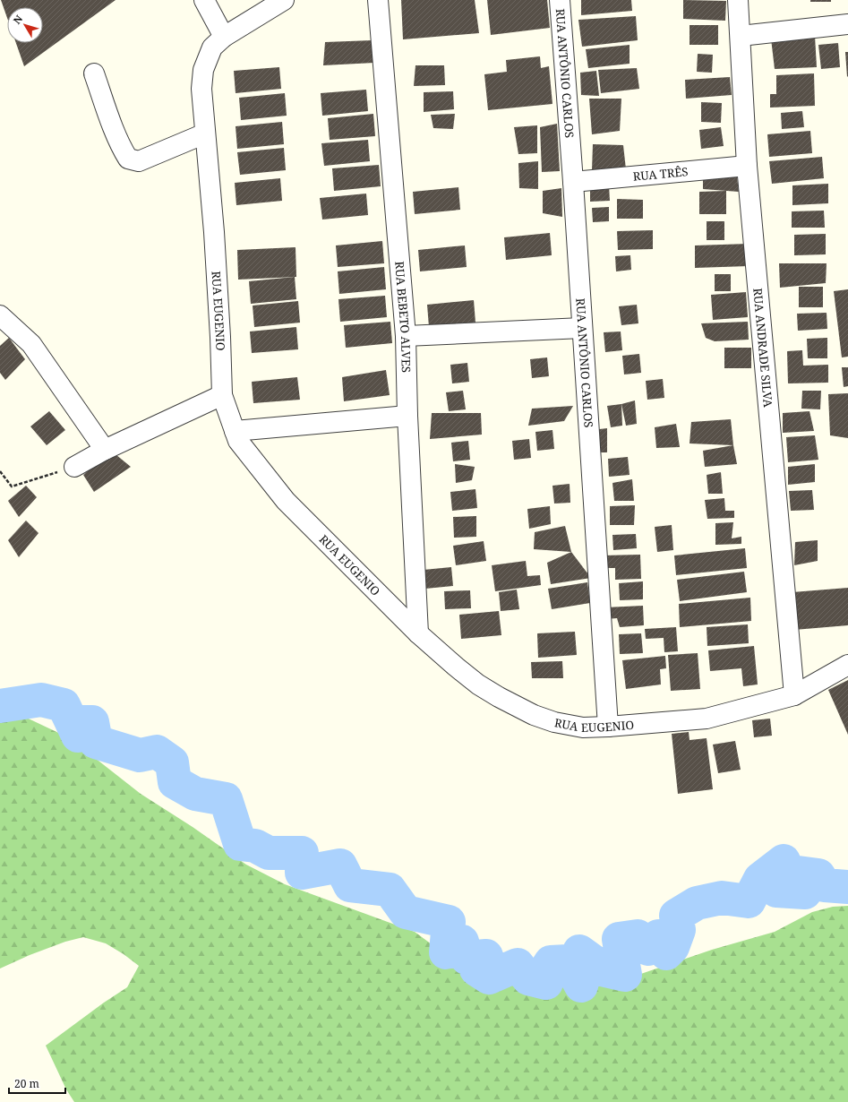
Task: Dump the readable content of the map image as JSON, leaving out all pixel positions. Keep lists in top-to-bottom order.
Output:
{
  "streets": {
    "street": [
      "RUA ANTÔNIO CARLOS",
      "RUA TRÊS",
      "RUA EUGENIO",
      "RUA BEBETO ALVES",
      "RUA ANDRADE SILVA"
    ]
  },
  "crossings": [
    ["RUA ANTÔNIO CARLOS", "RUA TRÊS"],
    ["RUA ANTÔNIO CARLOS", "RUA EUGENIO"],
    ["RUA TRÊS", "RUA ANDRADE SILVA"],
    ["RUA EUGENIO", "RUA BEBETO ALVES"],
    ["RUA EUGENIO", "RUA ANDRADE SILVA"]
  ],
  "scale_bar": "20 m",
  "north": "top left"
}
